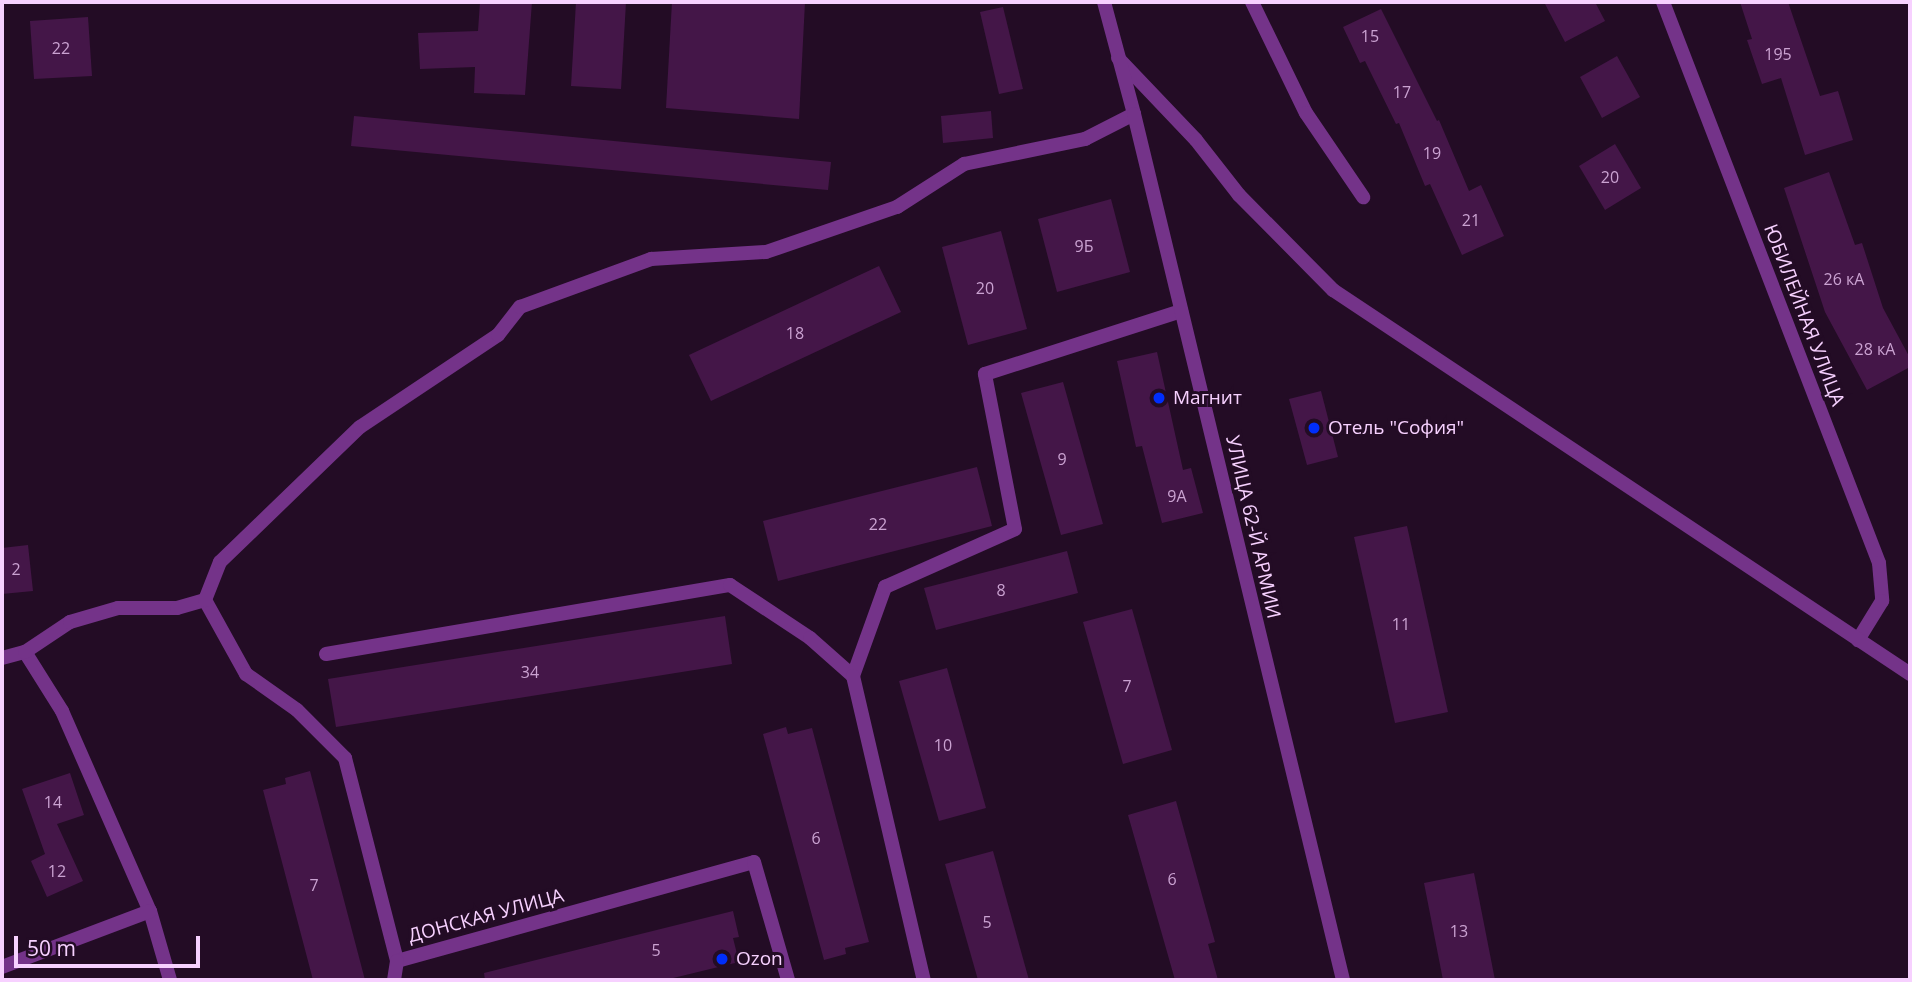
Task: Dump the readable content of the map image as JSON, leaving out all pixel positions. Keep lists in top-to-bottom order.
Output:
{
  "streets": {
    "street": ["ЮБИЛЕЙНАЯ УЛИЦА", "УЛИЦА 62-Й АРМИИ", "ДОНСКАЯ УЛИЦА"]
  },
  "places": ["Магнит", "Отель \"София\"", "Ozon"],
  "house_numbers": [
    "15",
    "22",
    "195",
    "17",
    "19",
    "20",
    "21",
    "9Б",
    "26 кА",
    "20",
    "18",
    "28 кА",
    "9",
    "9А",
    "22",
    "2",
    "8",
    "11",
    "34",
    "7",
    "10",
    "14",
    "6",
    "12",
    "6",
    "7",
    "5",
    "13",
    "5"
  ],
  "scale_bar": "50 m"
}
